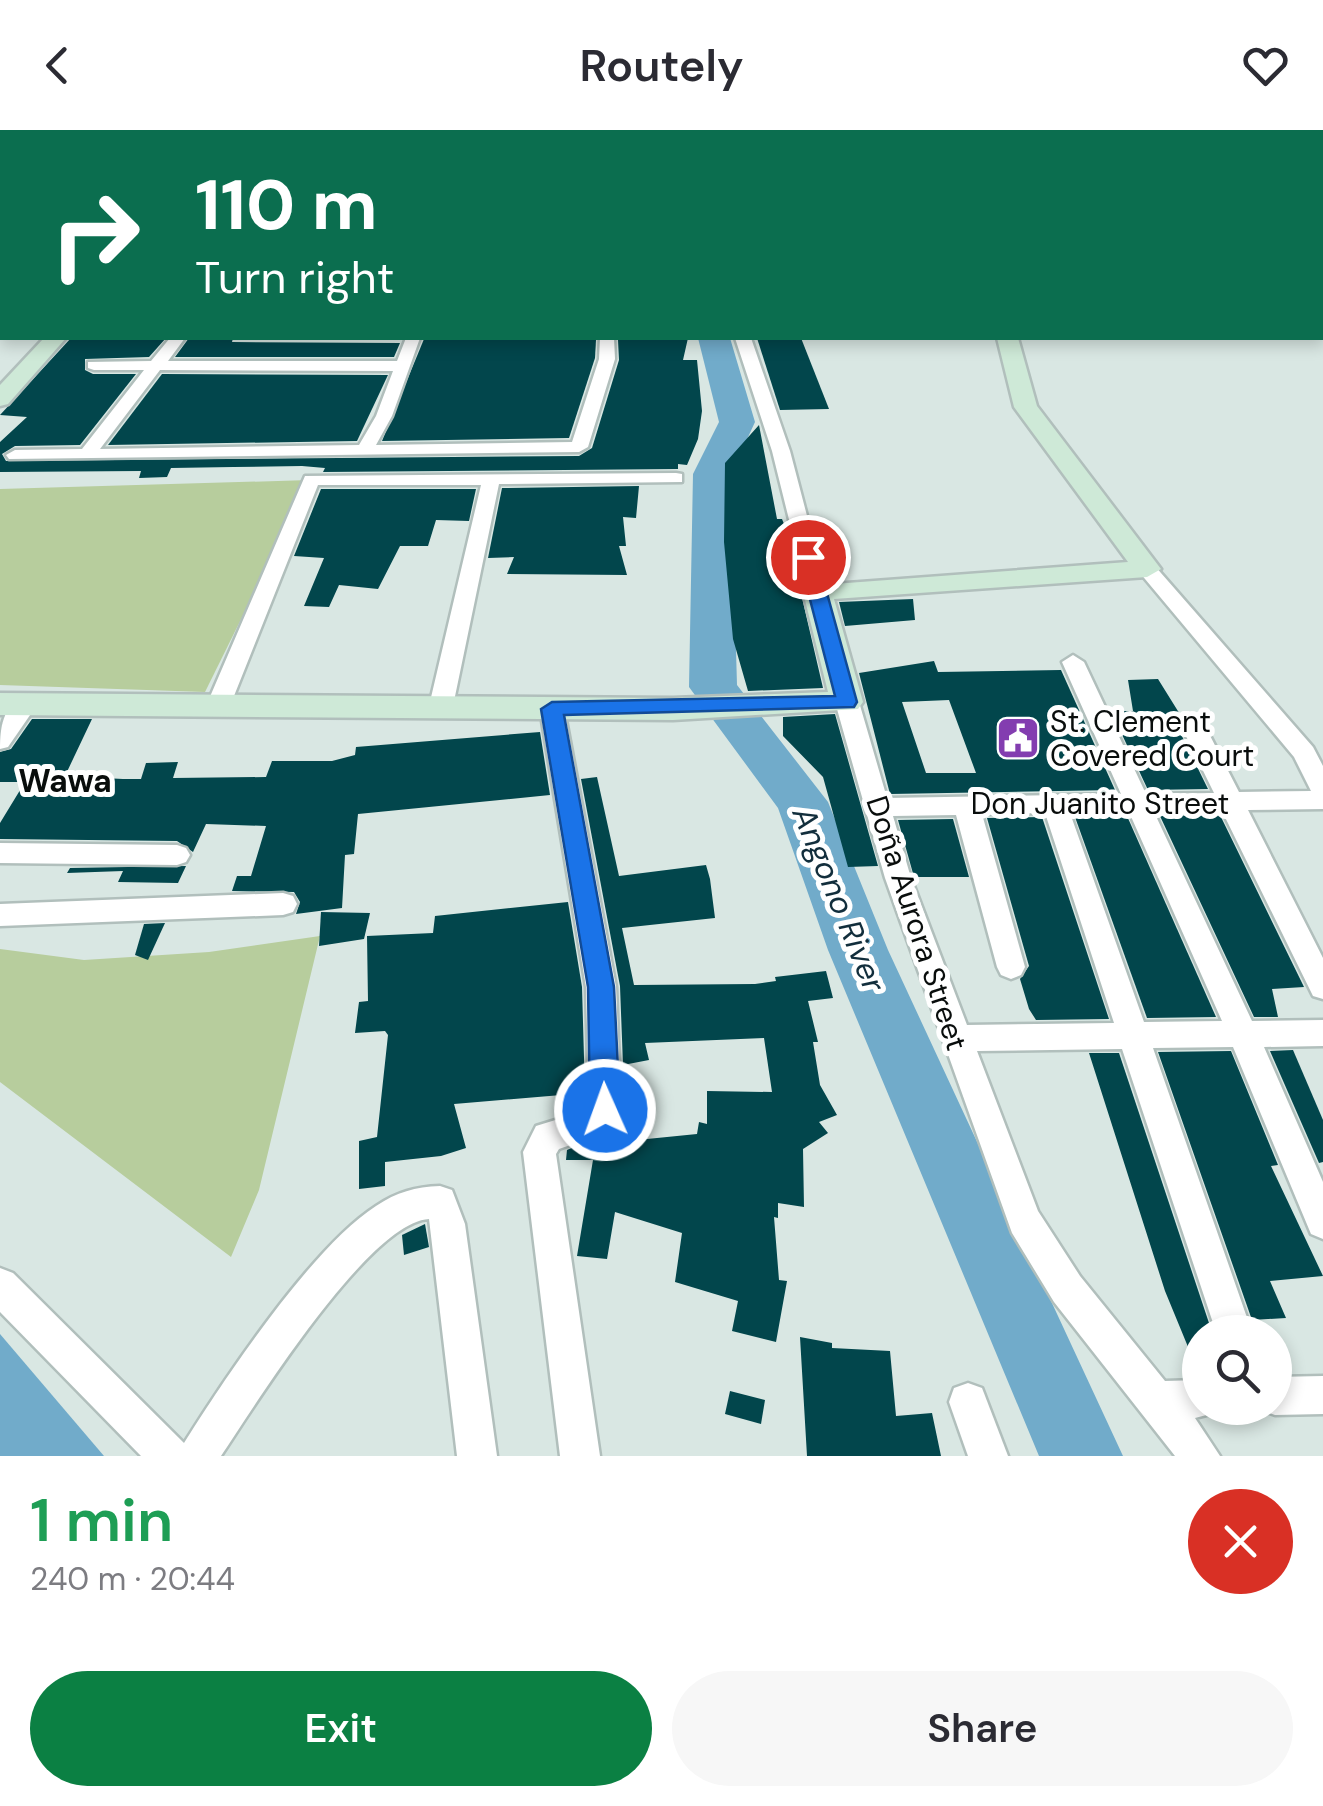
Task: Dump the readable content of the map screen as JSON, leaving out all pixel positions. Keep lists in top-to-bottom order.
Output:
{
  "streets": {
    "street": ["Don Juanito Street", "Doña Aurora Street"]
  },
  "crossings": [
    ["Don Juanito Street", "Doña Aurora Street"]
  ],
  "districts": ["Wawa"],
  "water": ["Angono River"],
  "places": {
    "public building": ["St. Clement Covered Court"]
  },
  "page": {
    "header": "Routely",
    "turn": ["110 m", "Turn right"],
    "heading": ["1 min", "240 m · 20:44"],
    "buttons": ["Exit", "Share"]
  }
}
